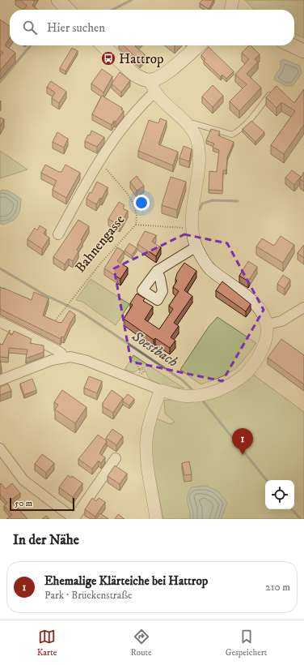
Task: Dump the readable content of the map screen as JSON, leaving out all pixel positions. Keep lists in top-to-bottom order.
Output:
{
  "streets": {
    "path": ["Bahnengasse"]
  },
  "water": ["Soestbach"],
  "places": {
    "bus stop": ["Hattrop"]
  },
  "scale_bar": "50 m",
  "page": {
    "search": "Hier suchen",
    "pins": "1",
    "scale": "50 m",
    "heading": "In der Nähe",
    "list": [
      {
        "mark": "1",
        "name": "Ehemalige Klärteiche bei Hattrop",
        "note": "Park · Brückenstraße",
        "value": "210 m"
      }
    ],
    "nav": ["Karte", "Route", "Gespeichert"]
  }
}
